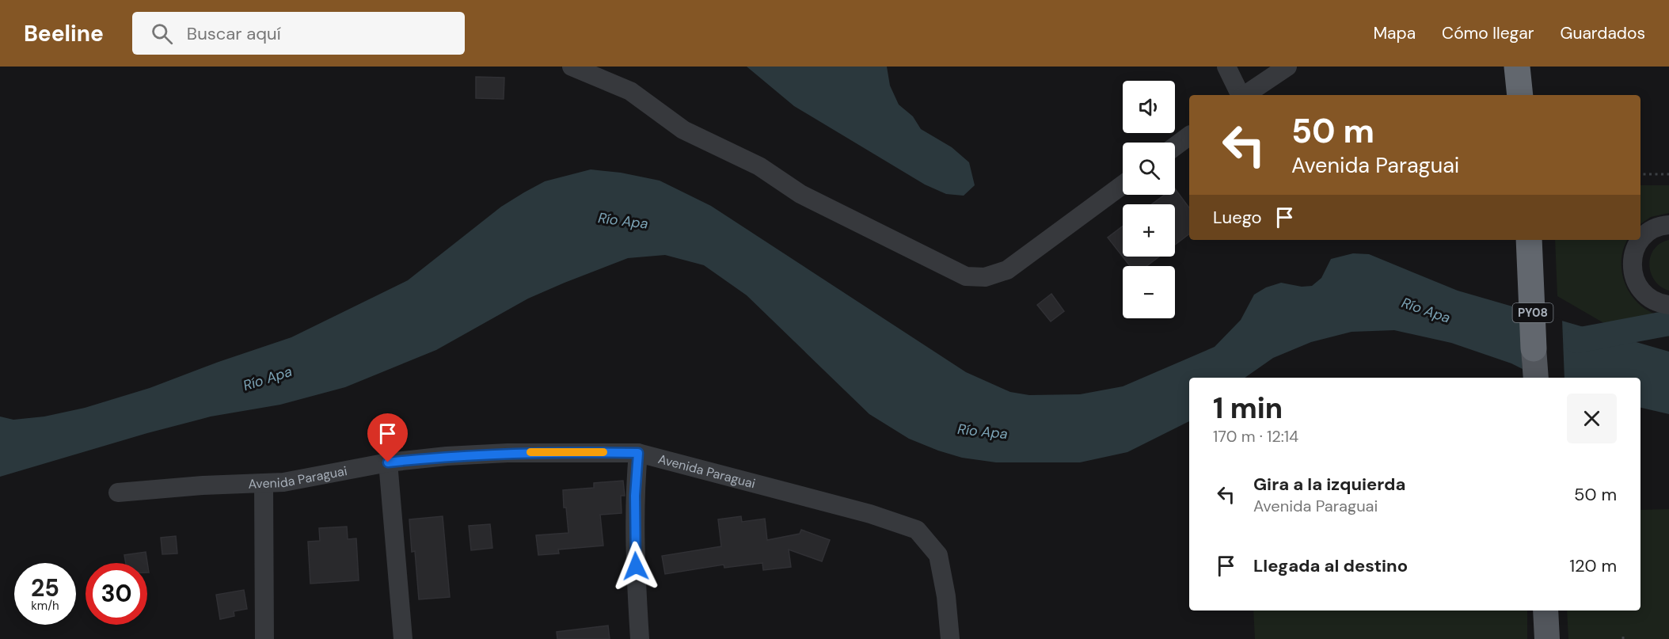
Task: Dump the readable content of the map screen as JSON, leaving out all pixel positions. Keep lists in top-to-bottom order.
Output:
{
  "streets": {
    "highway": ["PY08"],
    "street": ["Avenida Paraguai"]
  },
  "water": ["Río Apa"],
  "page": {
    "header": "Beeline",
    "search": "Buscar aquí",
    "nav": ["Mapa", "Cómo llegar", "Guardados"],
    "map_buttons": ["+", "−"],
    "turn": ["50 m", "Avenida Paraguai"],
    "then": "Luego",
    "heading": ["1 min", "170 m · 12:14"],
    "list": [
      {
        "name": "Gira a la izquierda",
        "note": "Avenida Paraguai",
        "value": "50 m"
      },
      {
        "name": "Llegada al destino",
        "value": "120 m"
      }
    ],
    "speed": "25 km/h",
    "limit": "30"
  }
}
